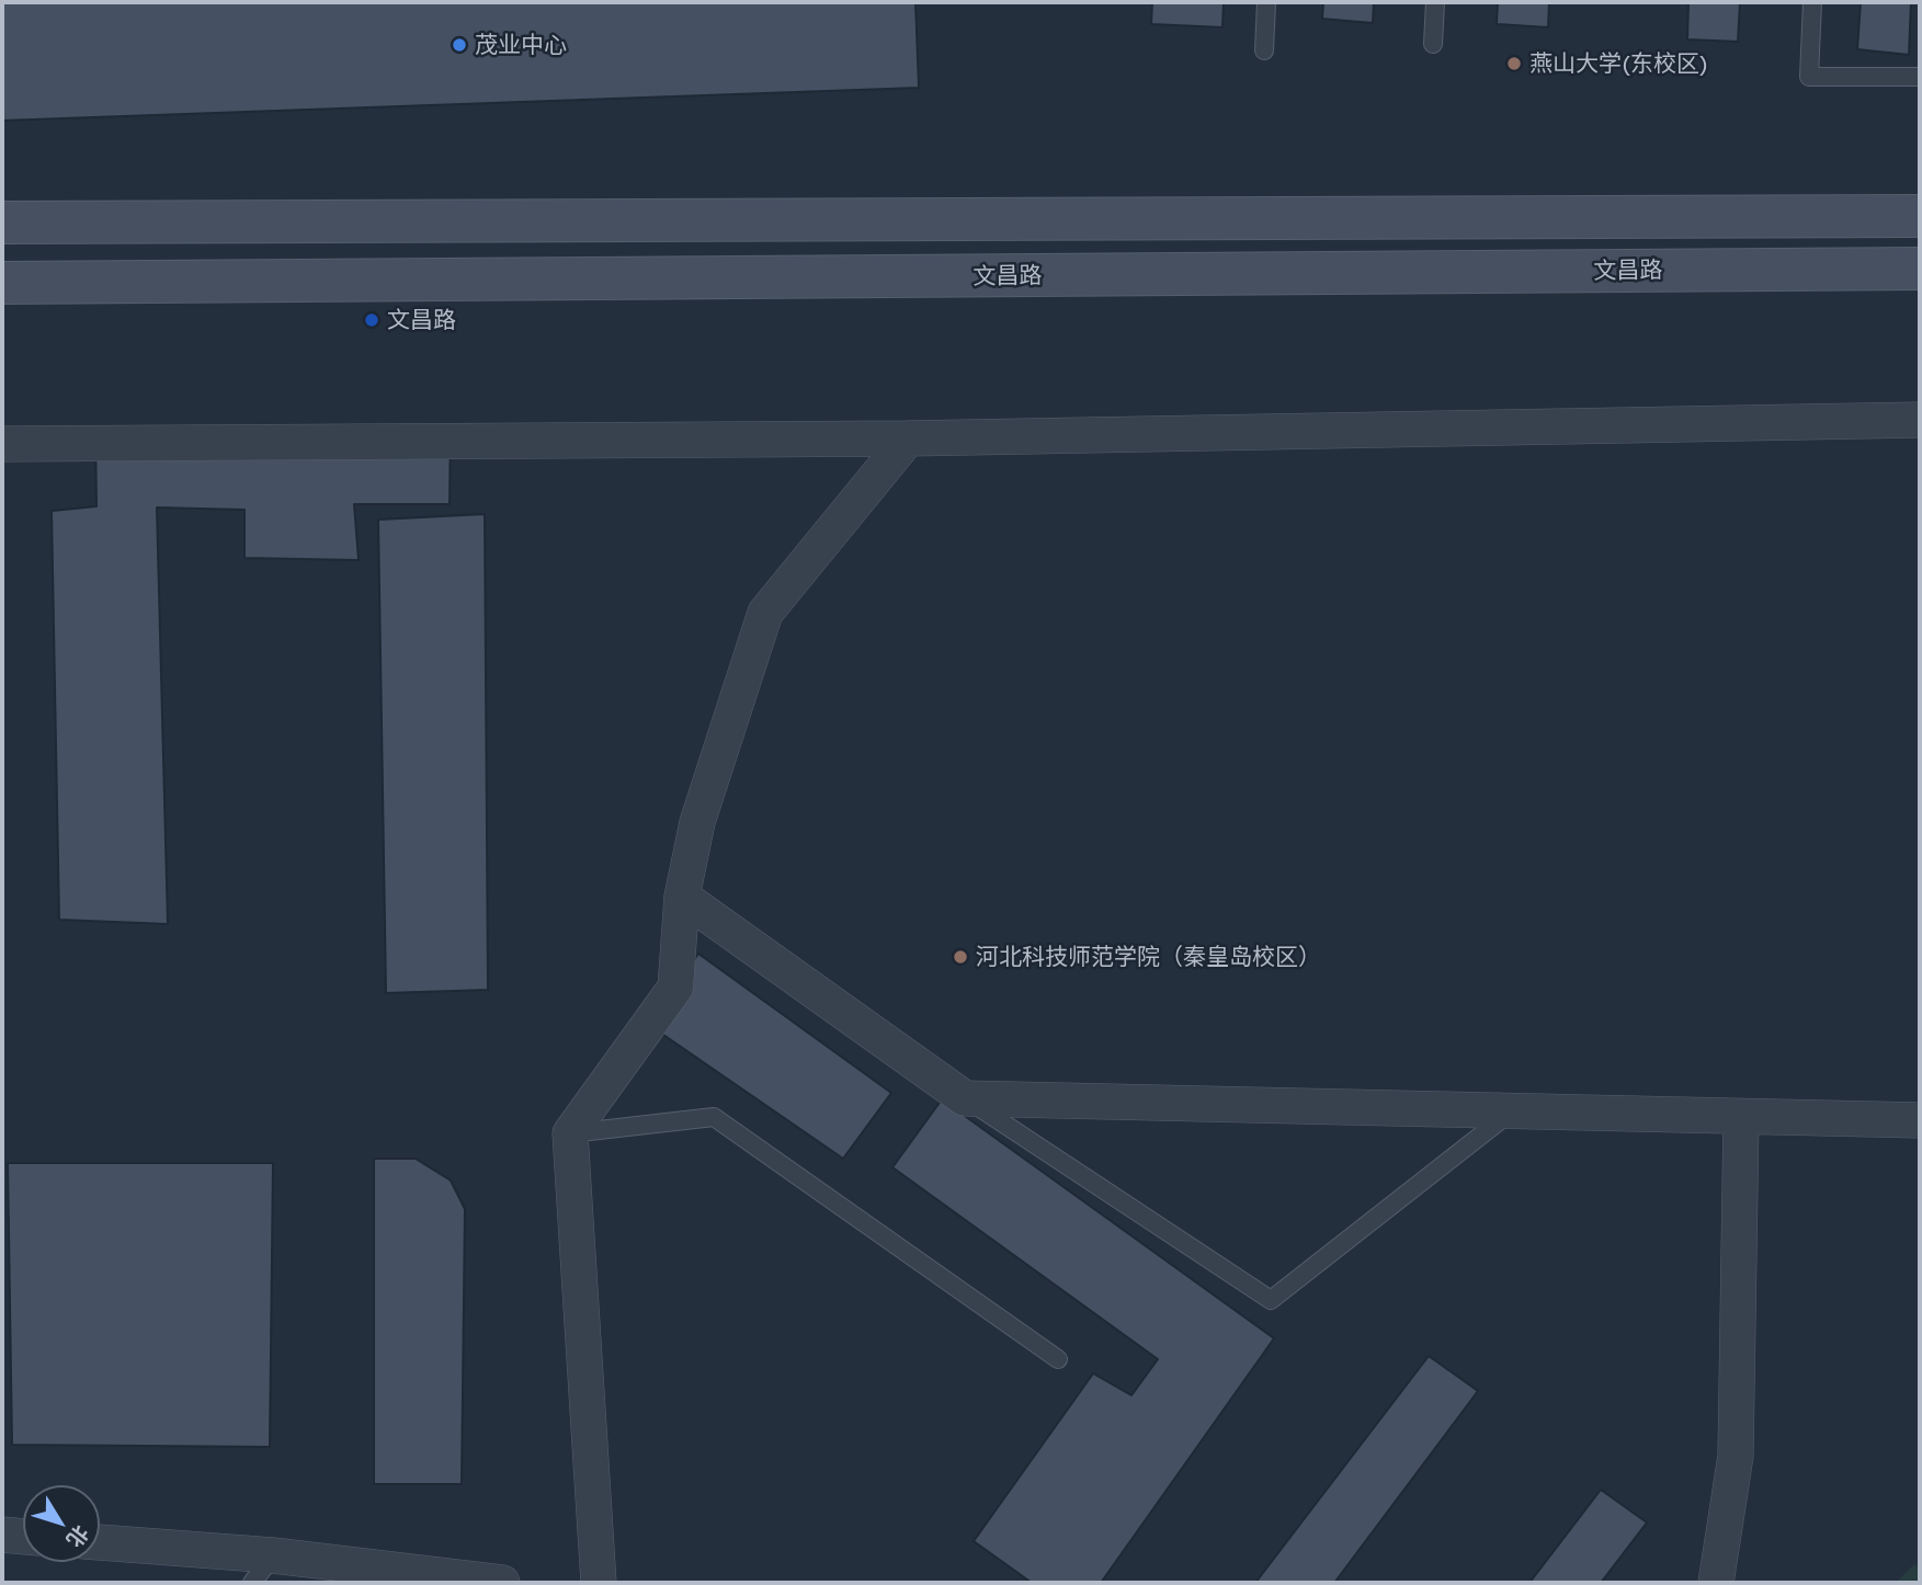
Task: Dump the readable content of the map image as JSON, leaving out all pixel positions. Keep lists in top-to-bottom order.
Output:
{
  "streets": {
    "main road": ["文昌路"]
  },
  "places": [
    "茂业中心",
    "燕山大学(东校区)",
    "文昌路",
    "河北科技师范学院（秦皇岛校区）"
  ],
  "north": "bottom right"
}
